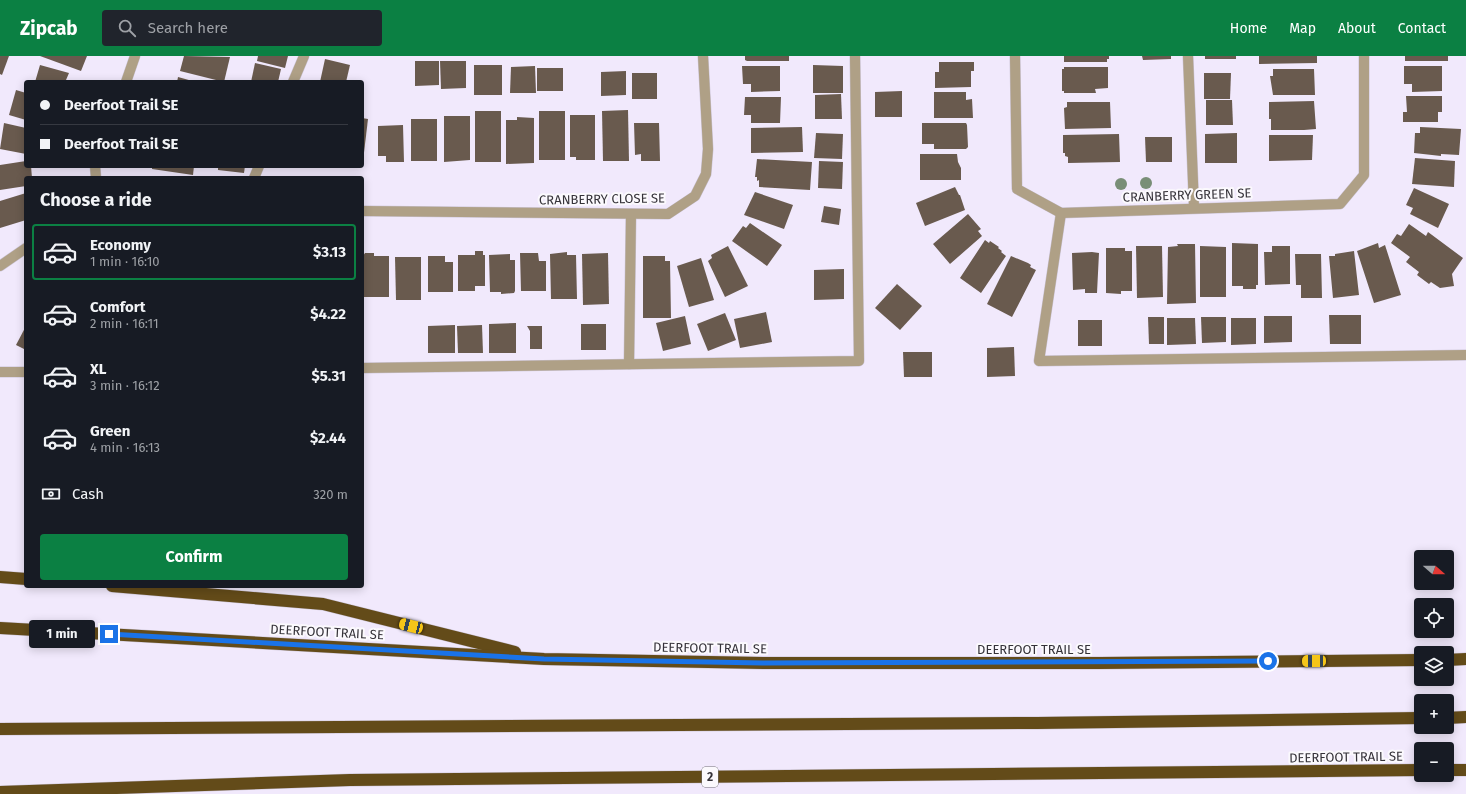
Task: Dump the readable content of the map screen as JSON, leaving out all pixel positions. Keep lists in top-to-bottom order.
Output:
{
  "streets": {
    "highway": ["DEERFOOT TRAIL SE", "2"],
    "street": ["CRANBERRY GREEN SE", "CRANBERRY CLOSE SE"]
  },
  "north": "right",
  "page": {
    "header": "Zipcab",
    "search": "Search here",
    "nav": [
      "Home",
      "Map",
      "About",
      "Contact"
    ],
    "banner": ["Deerfoot Trail SE", "Deerfoot Trail SE"],
    "heading": "Choose a ride",
    "list": [
      {
        "name": "Economy",
        "note": "1 min · 16:10",
        "value": "$3.13"
      },
      {
        "name": "Comfort",
        "note": "2 min · 16:11",
        "value": "$4.22"
      },
      {
        "name": "XL",
        "note": "3 min · 16:12",
        "value": "$5.31"
      },
      {
        "name": "Green",
        "note": "4 min · 16:13",
        "value": "$2.44"
      }
    ],
    "pay": ["Cash", "320 m"],
    "buttons": "Confirm",
    "map_buttons": ["+", "−"],
    "bubble": "1 min"
  }
}
